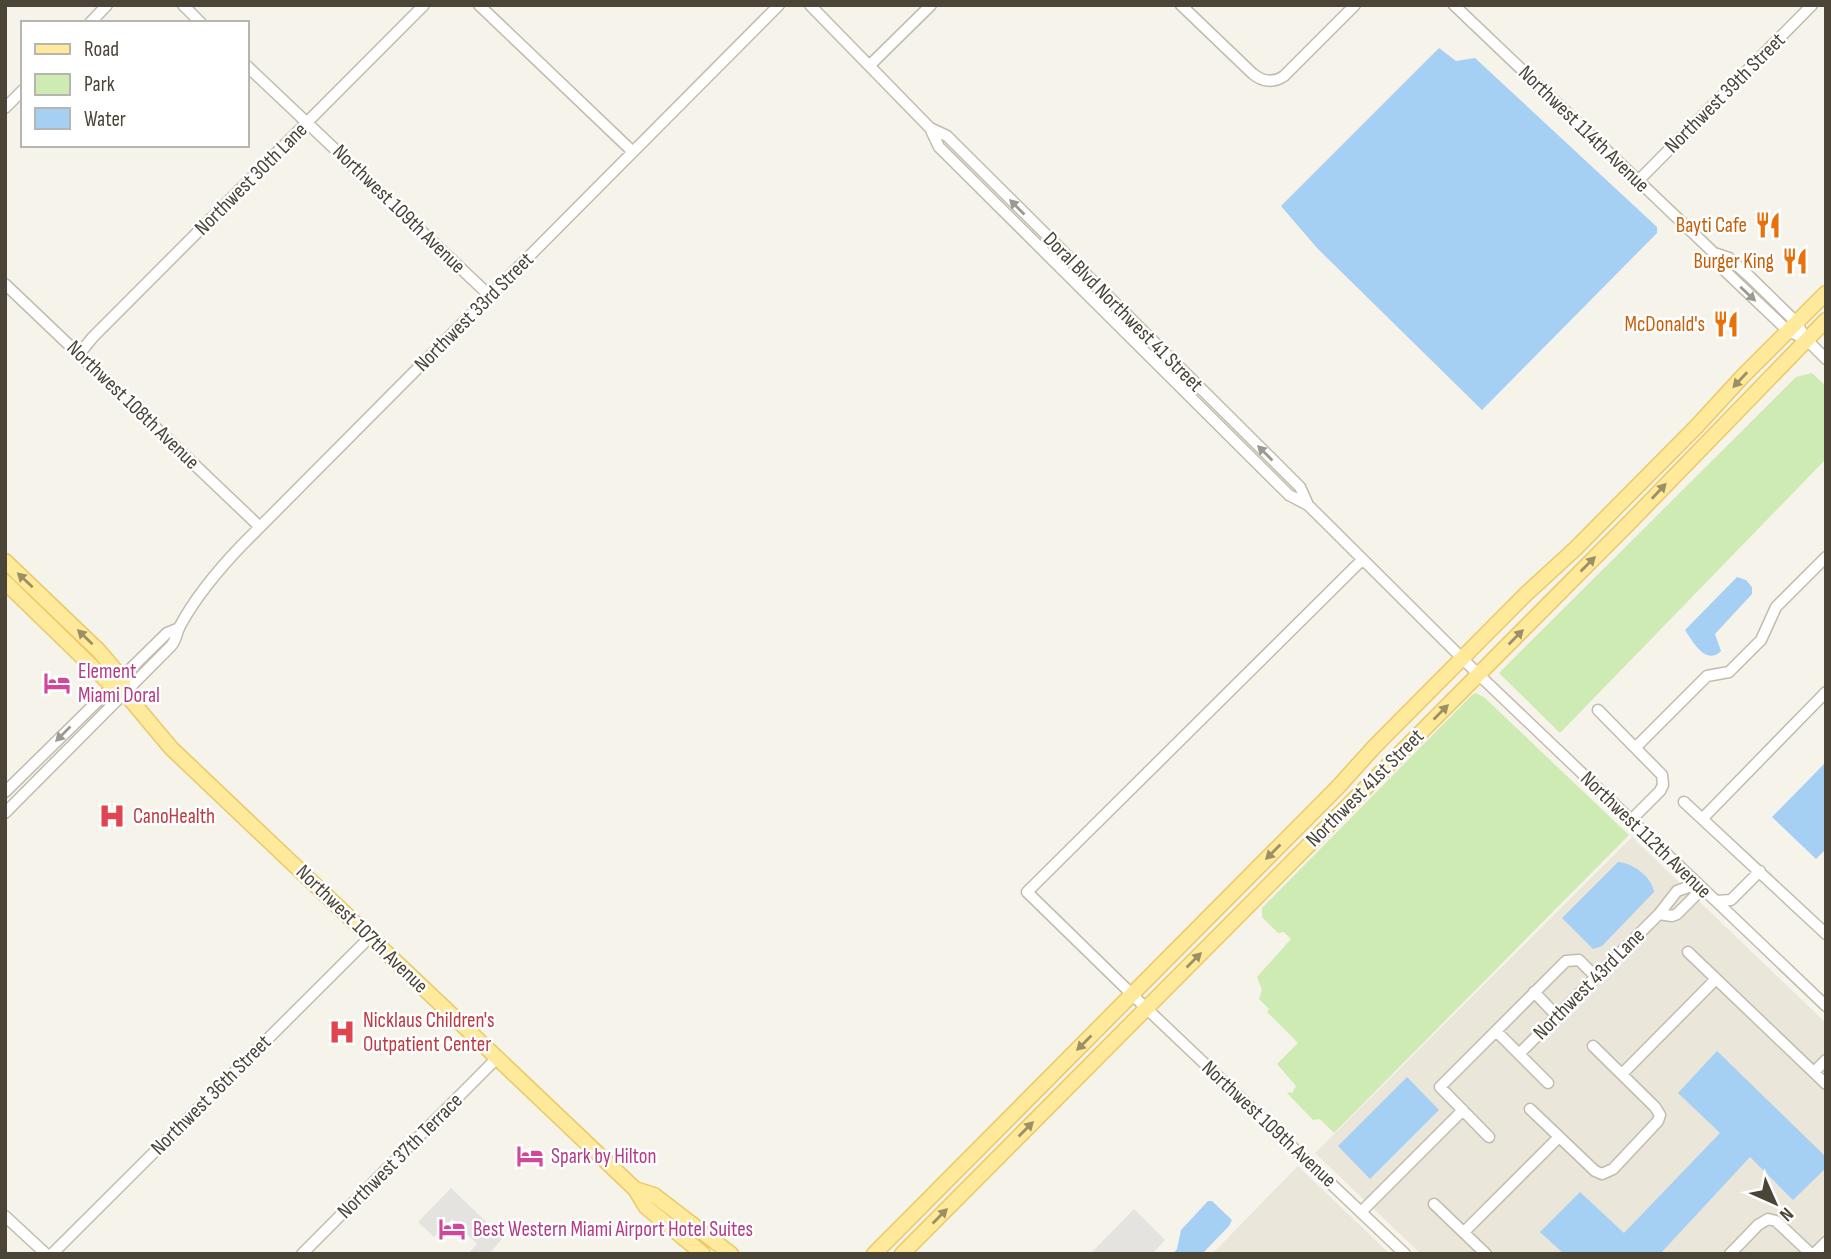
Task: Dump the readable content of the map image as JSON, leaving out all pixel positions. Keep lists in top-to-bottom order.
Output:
{
  "streets": {
    "main road": ["Northwest 41st Street", "Northwest 107th Avenue"],
    "street": [
      "Northwest 39th Street",
      "Northwest 114th Avenue",
      "Northwest 30th Lane",
      "Northwest 109th Avenue",
      "Northwest 33rd Street",
      "Doral Blvd Northwest 41 Street",
      "Northwest 108th Avenue",
      "Northwest 112th Avenue",
      "Northwest 43rd Lane",
      "Northwest 36th Street",
      "Northwest 37th Terrace"
    ]
  },
  "crossings": [
    ["Northwest 39th Street", "Northwest 114th Avenue"],
    ["Northwest 114th Avenue", "Northwest 41st Street"],
    ["Northwest 30th Lane", "Northwest 109th Avenue"],
    ["Northwest 30th Lane", "Northwest 108th Avenue"],
    ["Northwest 109th Avenue", "Northwest 33rd Street"],
    ["Northwest 109th Avenue", "Doral Blvd Northwest 41 Street"],
    ["Northwest 109th Avenue", "Northwest 41st Street"],
    ["Northwest 33rd Street", "Northwest 108th Avenue"],
    ["Northwest 33rd Street", "Northwest 107th Avenue"],
    ["Doral Blvd Northwest 41 Street", "Northwest 41st Street"],
    ["Doral Blvd Northwest 41 Street", "Northwest 112th Avenue"],
    ["Northwest 41st Street", "Northwest 112th Avenue"],
    ["Northwest 112th Avenue", "Northwest 43rd Lane"],
    ["Northwest 107th Avenue", "Northwest 36th Street"],
    ["Northwest 107th Avenue", "Northwest 37th Terrace"]
  ],
  "places": {
    "restaurant": ["Bayti Cafe", "Burger King", "McDonald's"],
    "hotel": ["Element Miami Doral", "Spark by Hilton", "Best Western Miami Airport Hotel Suites"],
    "hospital": ["CanoHealth", "Nicklaus Children's Outpatient Center"]
  },
  "legend": ["Road", "Park", "Water"],
  "north": "bottom right"
}
